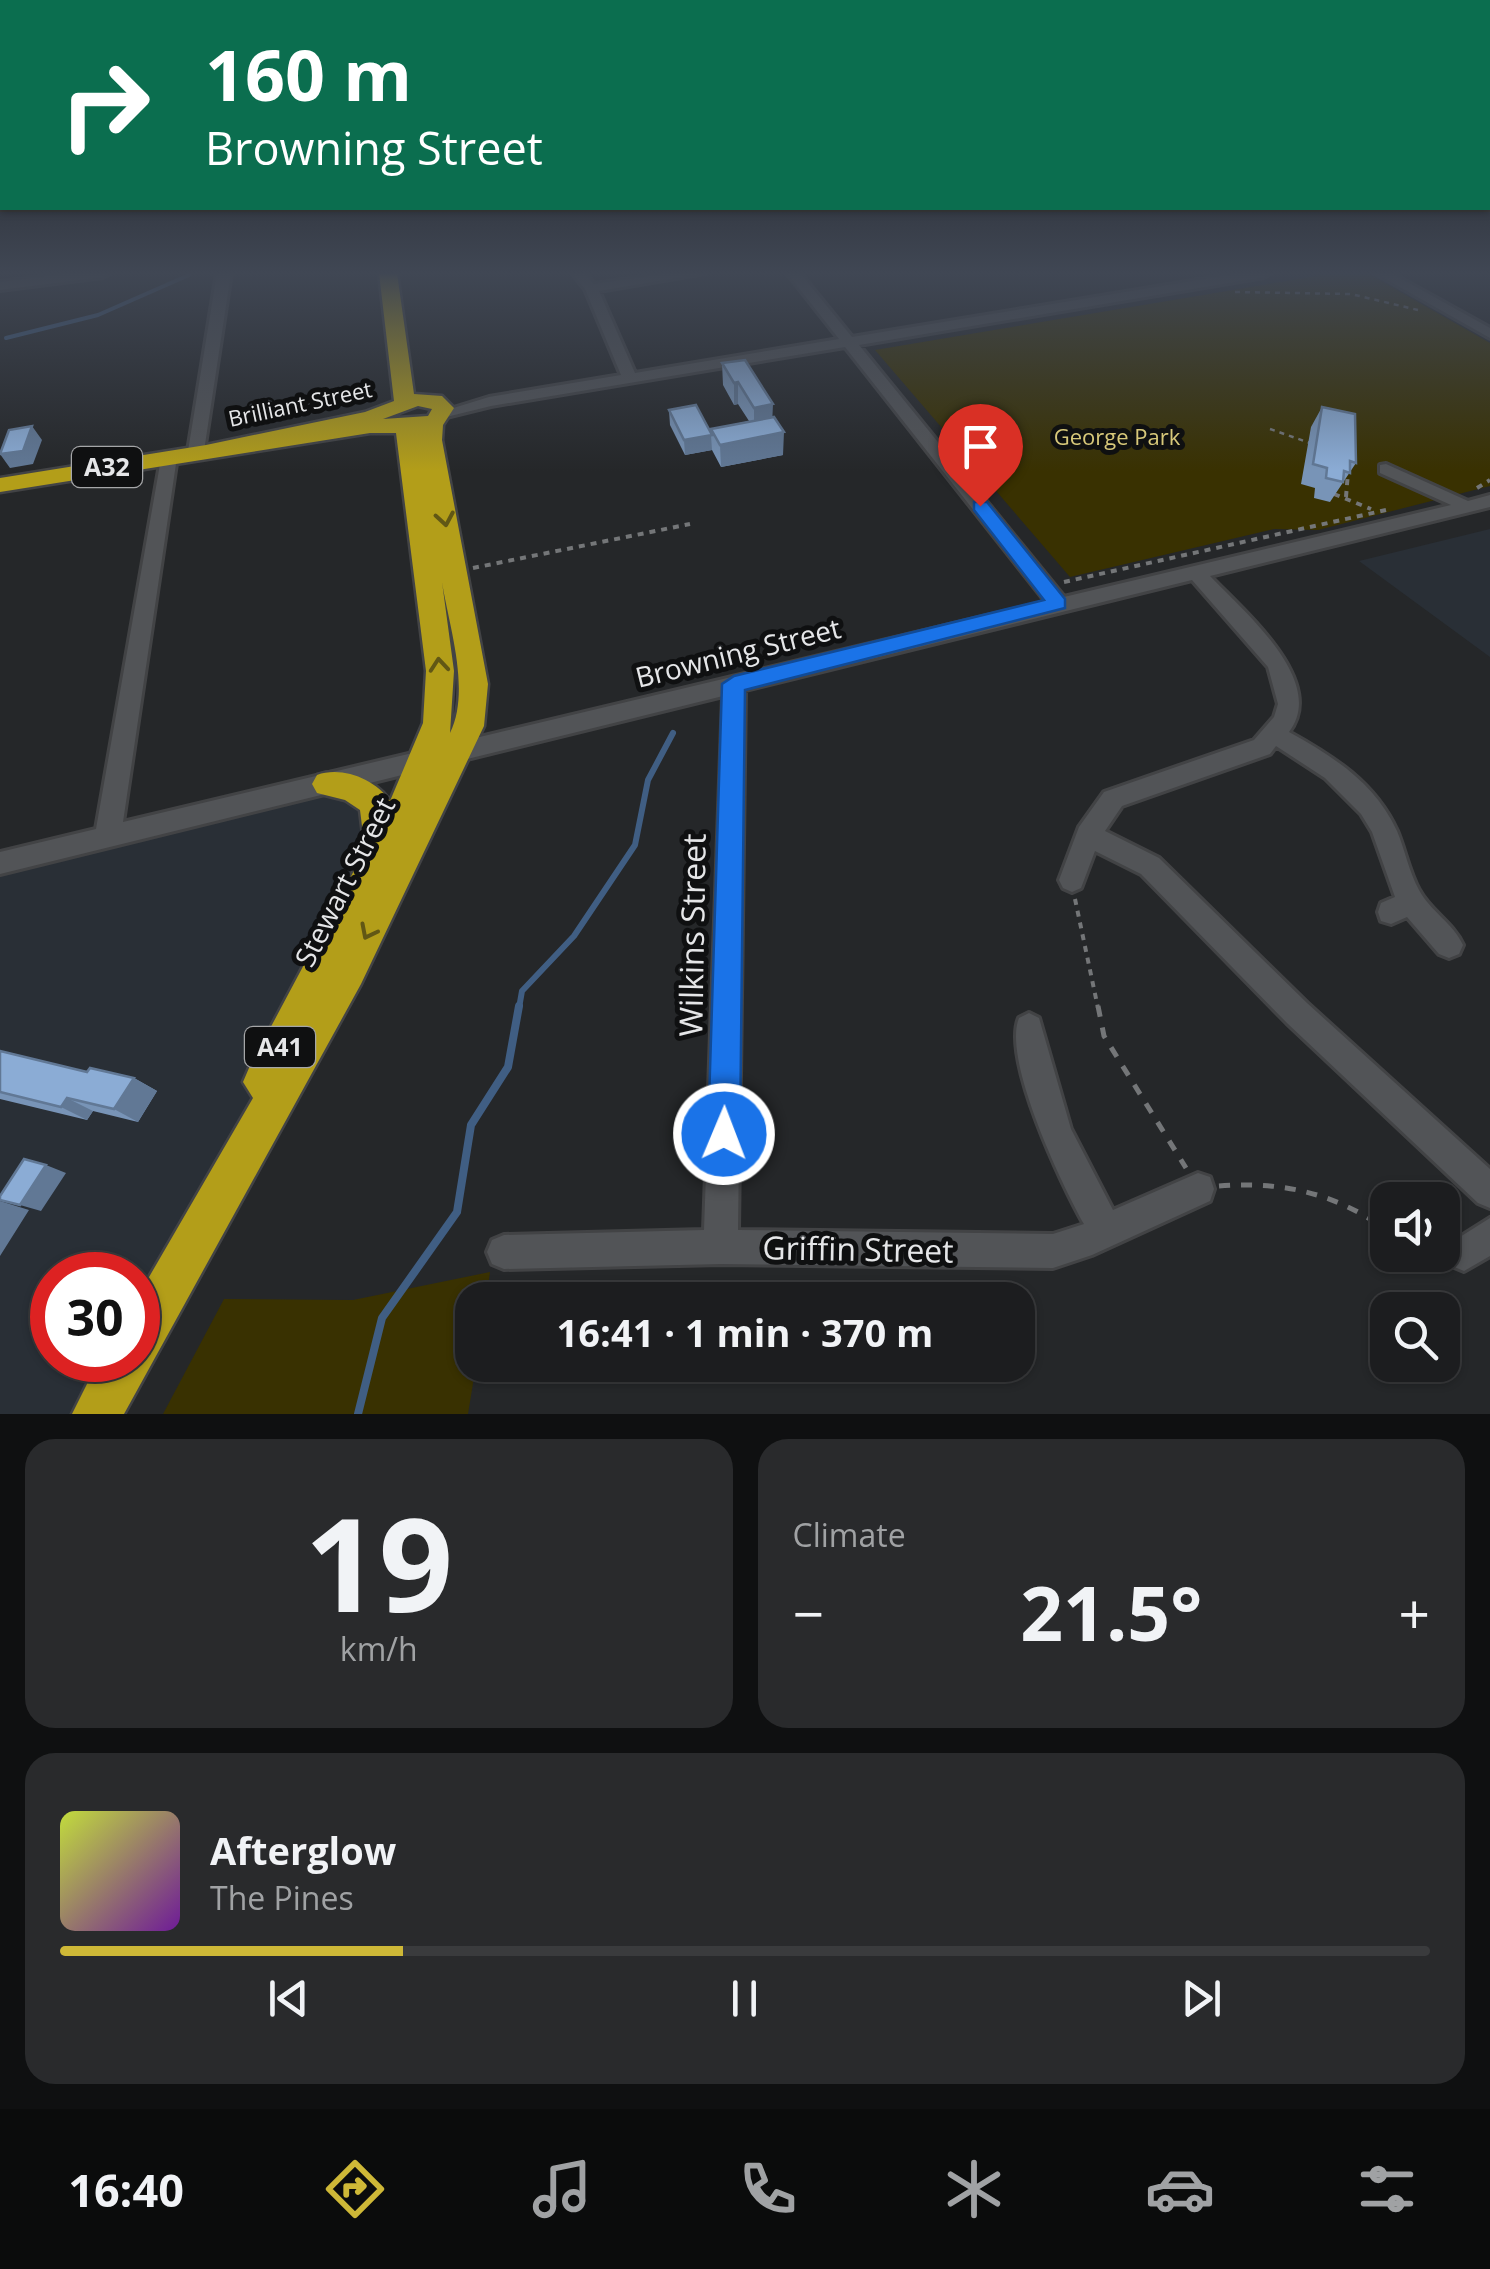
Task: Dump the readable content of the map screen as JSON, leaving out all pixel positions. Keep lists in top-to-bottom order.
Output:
{
  "streets": {
    "highway": [
      "Brilliant Street",
      "A32",
      "Stewart Street",
      "A41"
    ],
    "street": ["Browning Street", "Wilkins Street", "Griffin Street"]
  },
  "crossings": [
    ["Brilliant Street", "A32"],
    ["Brilliant Street", "Stewart Street"],
    ["A32", "Stewart Street"],
    ["Browning Street", "Stewart Street"],
    ["Browning Street", "Wilkins Street"],
    ["Wilkins Street", "Griffin Street"]
  ],
  "parks": ["George Park"],
  "page": {
    "turn": ["160 m", "Browning Street"],
    "limit": "30",
    "trip": "16:41 · 1 min · 370 m",
    "tile": [
      ["19", "km/h"],
      "Climate"
    ],
    "heat": ["−", "21.5°", "+"],
    "song": ["Afterglow", "The Pines"],
    "tabs": "16:40"
  }
}
